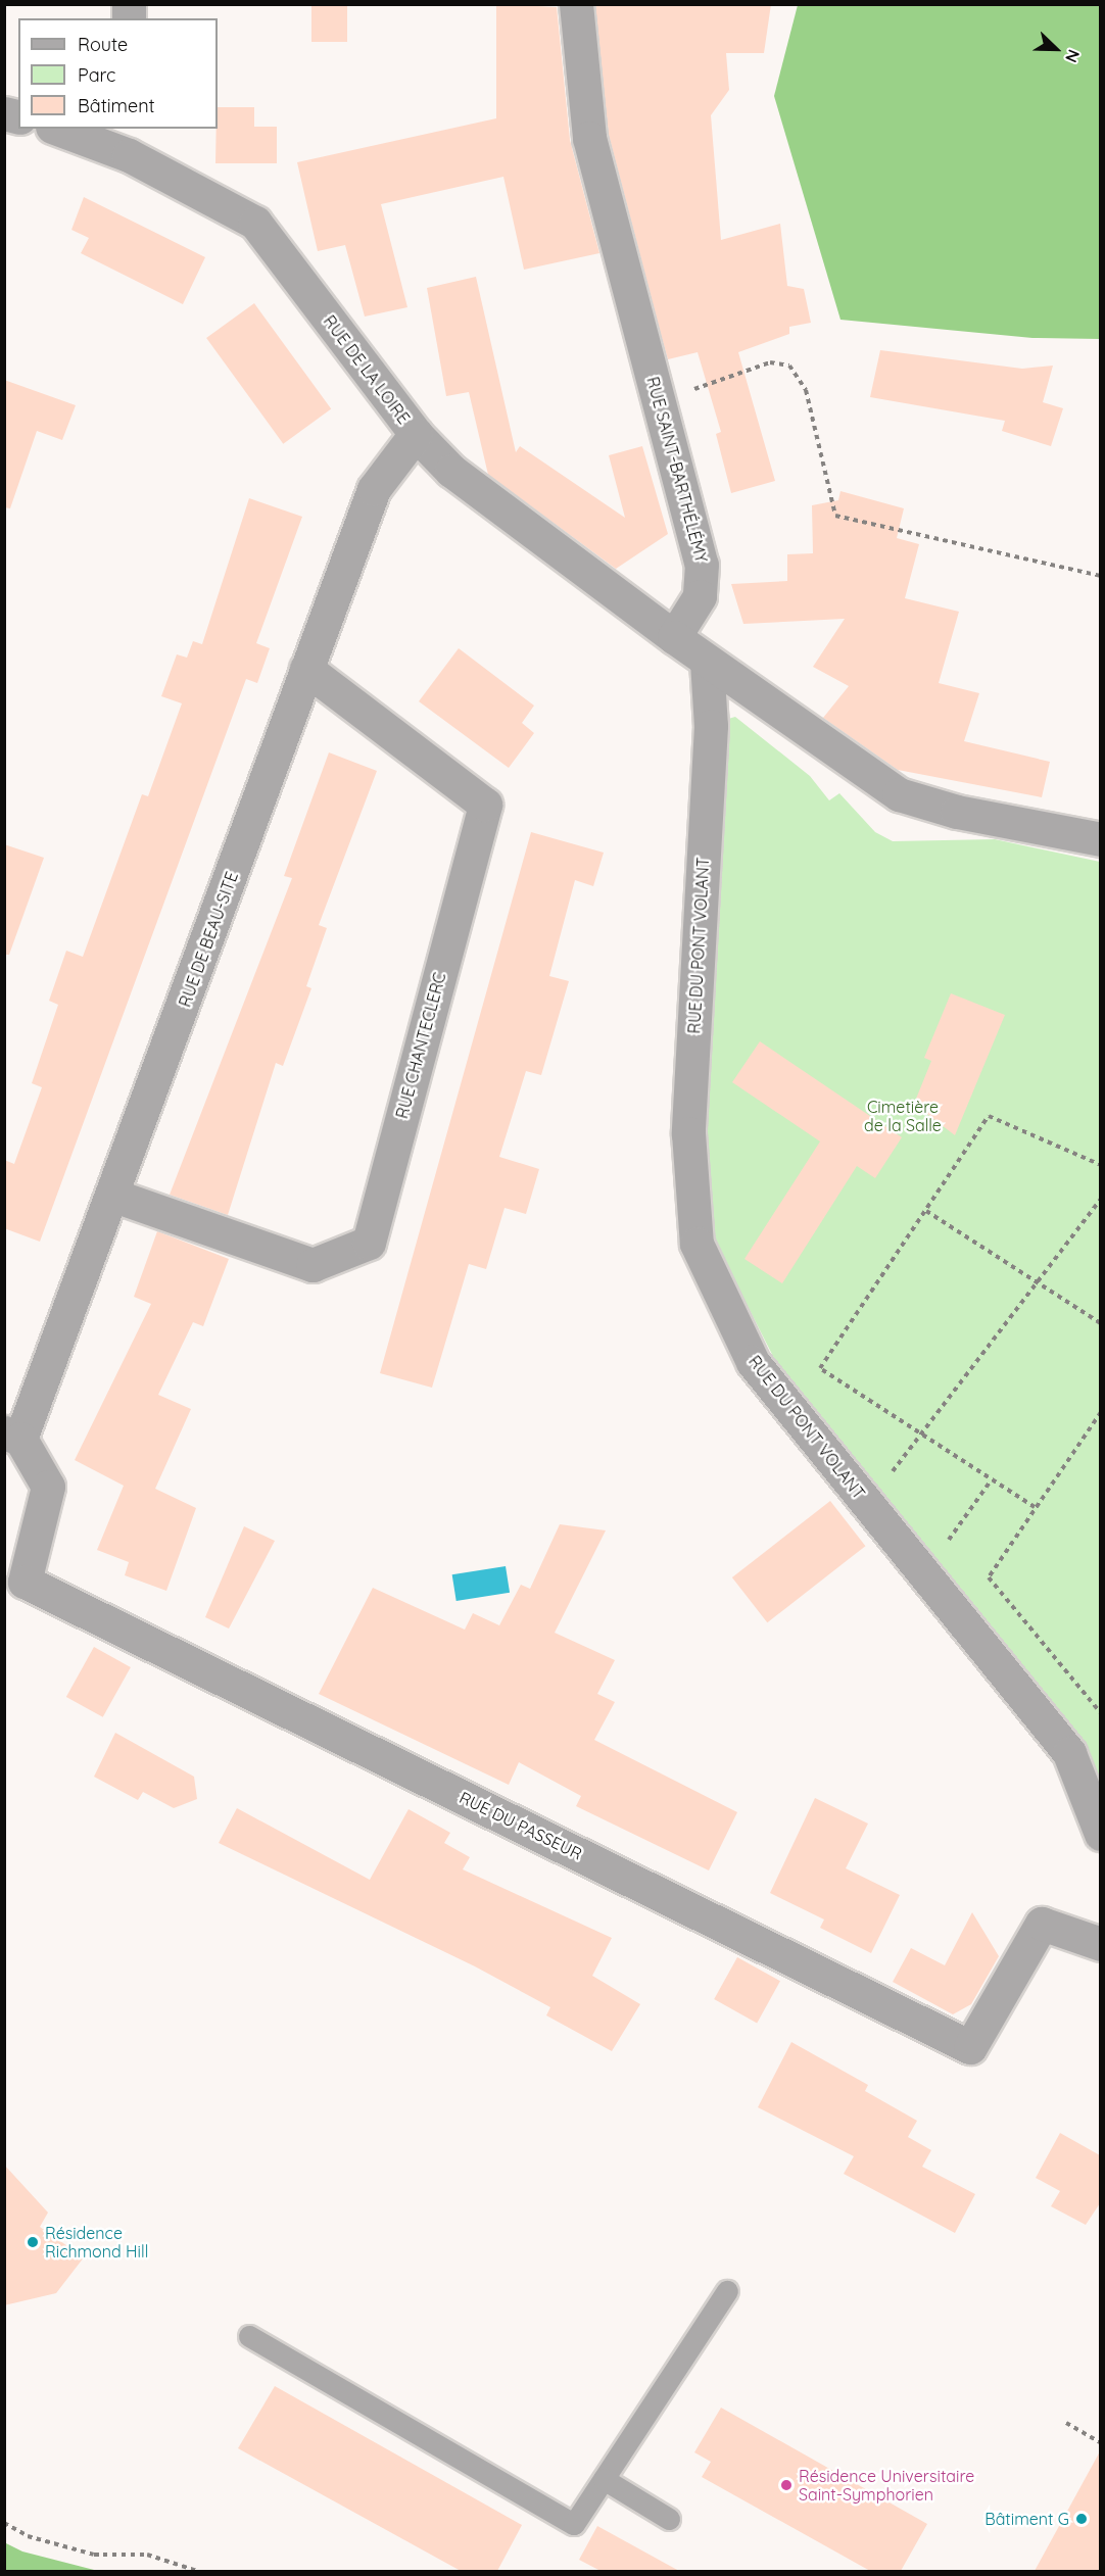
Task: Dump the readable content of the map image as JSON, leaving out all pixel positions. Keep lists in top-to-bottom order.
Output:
{
  "streets": {
    "street": [
      "RUE DE LA LOIRE",
      "RUE SAINT-BARTHÉLÉMY",
      "RUE DE BEAU-SITE",
      "RUE DU PONT VOLANT",
      "RUE CHANTECLERC",
      "RUE DU PASSEUR"
    ]
  },
  "crossings": [
    ["RUE DE LA LOIRE", "RUE SAINT-BARTHÉLÉMY"],
    ["RUE DE LA LOIRE", "RUE DE BEAU-SITE"],
    ["RUE DE BEAU-SITE", "RUE CHANTECLERC"],
    ["RUE DE BEAU-SITE", "RUE DU PASSEUR"]
  ],
  "parks": ["Cimetière de la Salle"],
  "places": ["Résidence Richmond Hill", "Résidence Universitaire Saint-Symphorien", "Bâtiment G"],
  "legend": ["Route", "Parc", "Bâtiment"],
  "north": "bottom right"
}
